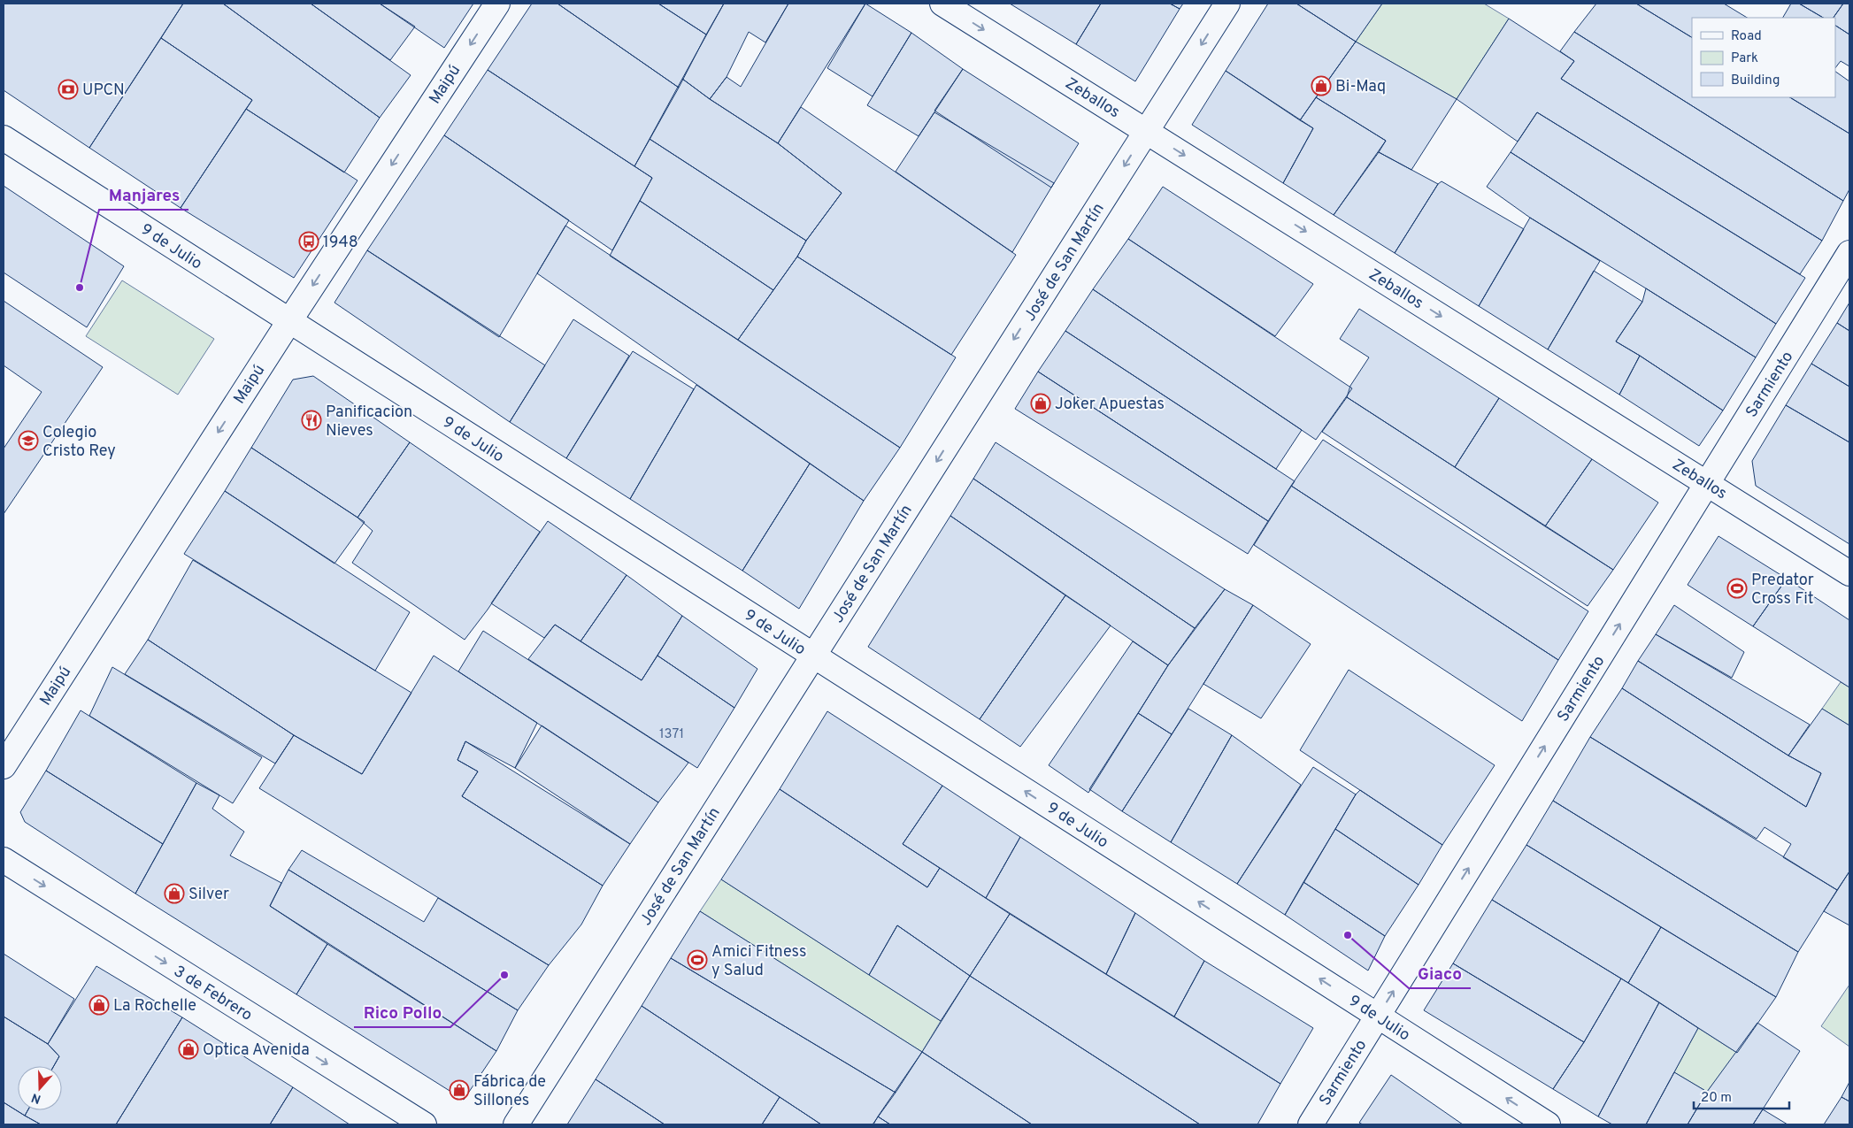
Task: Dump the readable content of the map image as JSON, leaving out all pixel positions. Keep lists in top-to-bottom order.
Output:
{
  "streets": {
    "street": [
      "Maipú",
      "Zeballos",
      "9 de Julio",
      "José de San Martín",
      "Sarmiento",
      "3 de Febrero"
    ]
  },
  "crossings": [
    ["Maipú", "9 de Julio"],
    ["Zeballos", "José de San Martín"],
    ["Zeballos", "Sarmiento"],
    ["9 de Julio", "José de San Martín"],
    ["9 de Julio", "Sarmiento"]
  ],
  "one_way": [
    "Maipú",
    "Zeballos",
    "9 de Julio",
    "José de San Martín",
    "Sarmiento",
    "3 de Febrero"
  ],
  "places": {
    "shop": [
      "Bi-Maq",
      "Joker Apuestas",
      "Silver",
      "La Rochelle",
      "Optica Avenida",
      "Fábrica de Sillones"
    ],
    "bank": ["UPCN"],
    "bus stop": ["1948"],
    "other": ["Manjares", "Giaco", "Rico Pollo"],
    "restaurant": ["Panificacion Nieves"],
    "school or university": ["Colegio Cristo Rey"],
    "sports": ["Predator Cross Fit", "Amici Fitness y Salud"]
  },
  "house_numbers": ["1371"],
  "legend": ["Road", "Park", "Building"],
  "scale_bar": "20 m",
  "north": "bottom"
}
